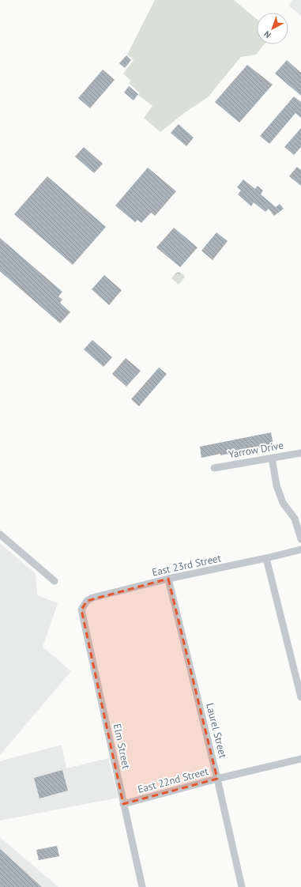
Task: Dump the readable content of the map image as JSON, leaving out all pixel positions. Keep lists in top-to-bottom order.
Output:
{
  "streets": {
    "street": [
      "Yarrow Drive",
      "East 23rd Street",
      "Laurel Street",
      "Elm Street",
      "East 22nd Street"
    ]
  },
  "crossings": [
    ["East 23rd Street", "Laurel Street"],
    ["East 23rd Street", "Elm Street"],
    ["Laurel Street", "East 22nd Street"],
    ["Elm Street", "East 22nd Street"]
  ],
  "north": "bottom left"
}
